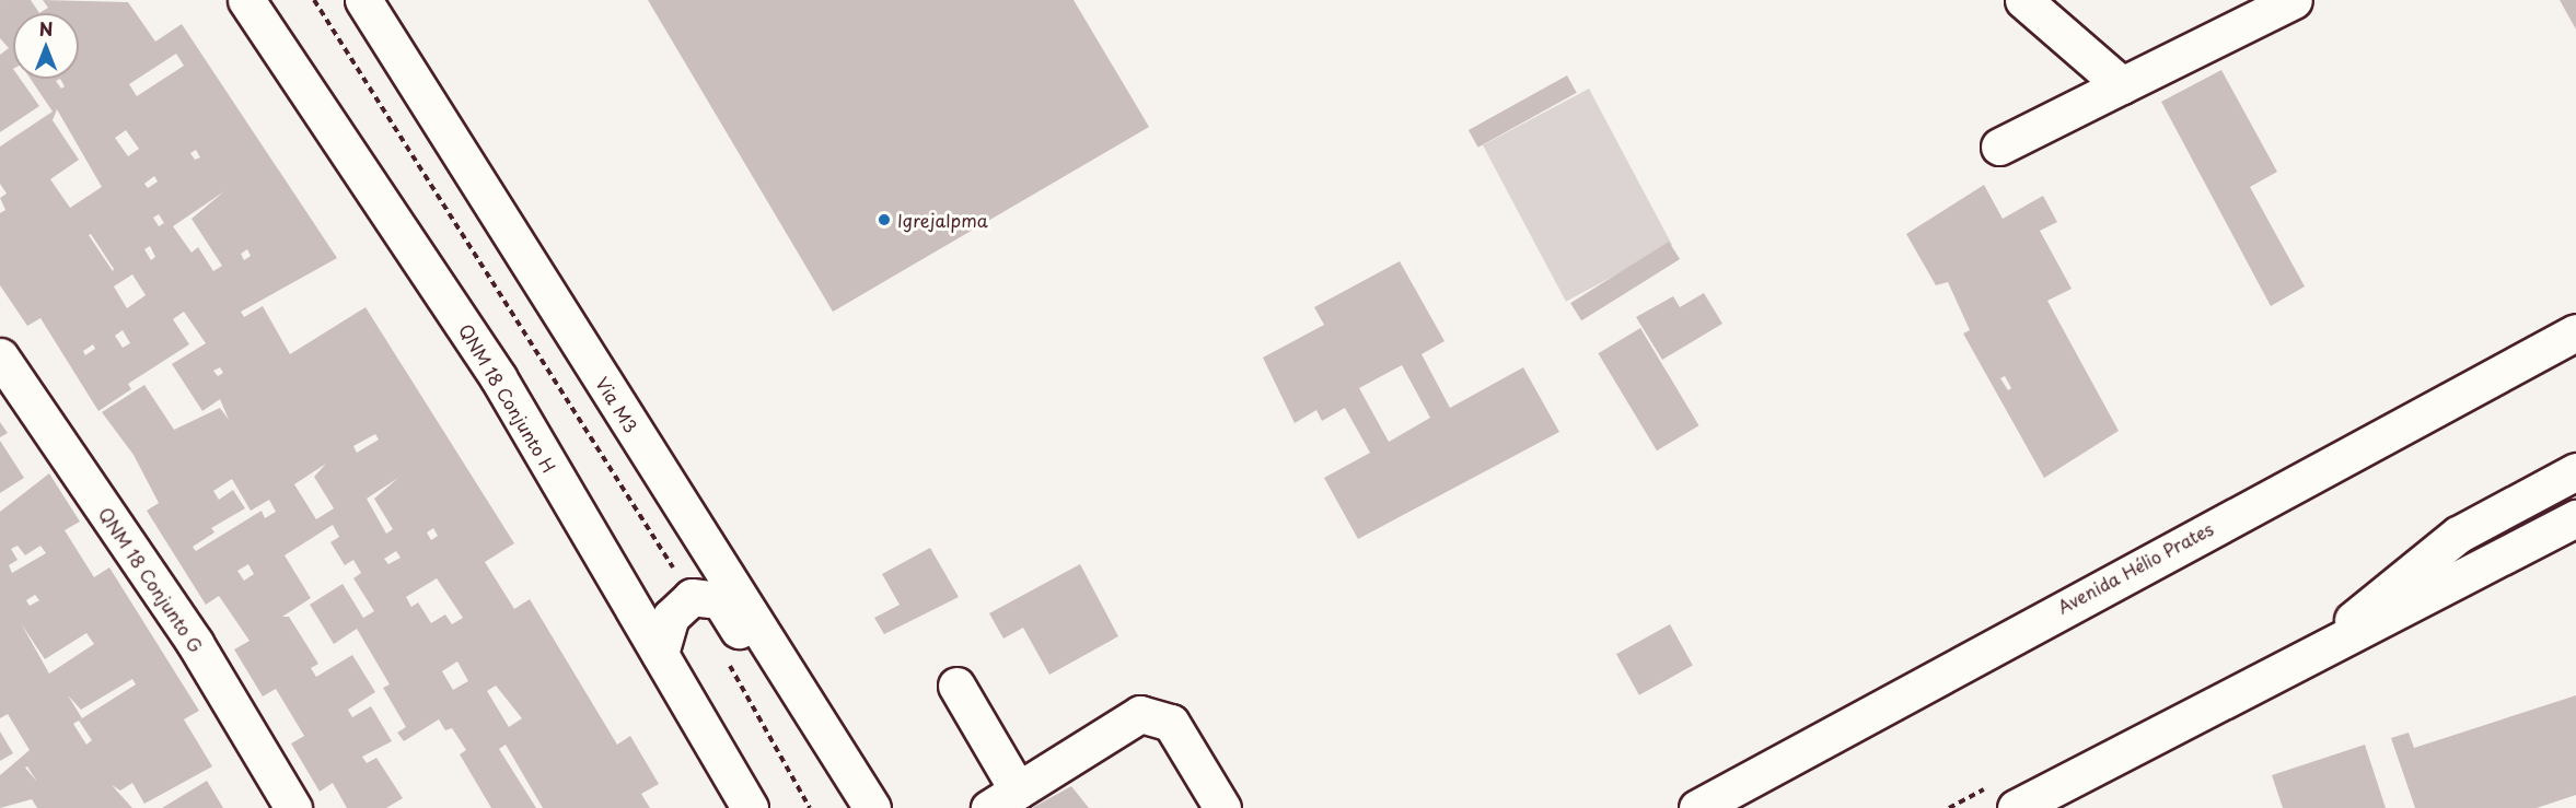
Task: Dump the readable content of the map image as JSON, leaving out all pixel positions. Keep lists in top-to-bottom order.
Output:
{
  "streets": {
    "main road": [
      "QNM 18 Conjunto H",
      "Via M3",
      "Avenida Hélio Prates",
      "QNM 18 Conjunto G"
    ]
  },
  "places": ["IgrejaIpma"],
  "north": "top"
}
